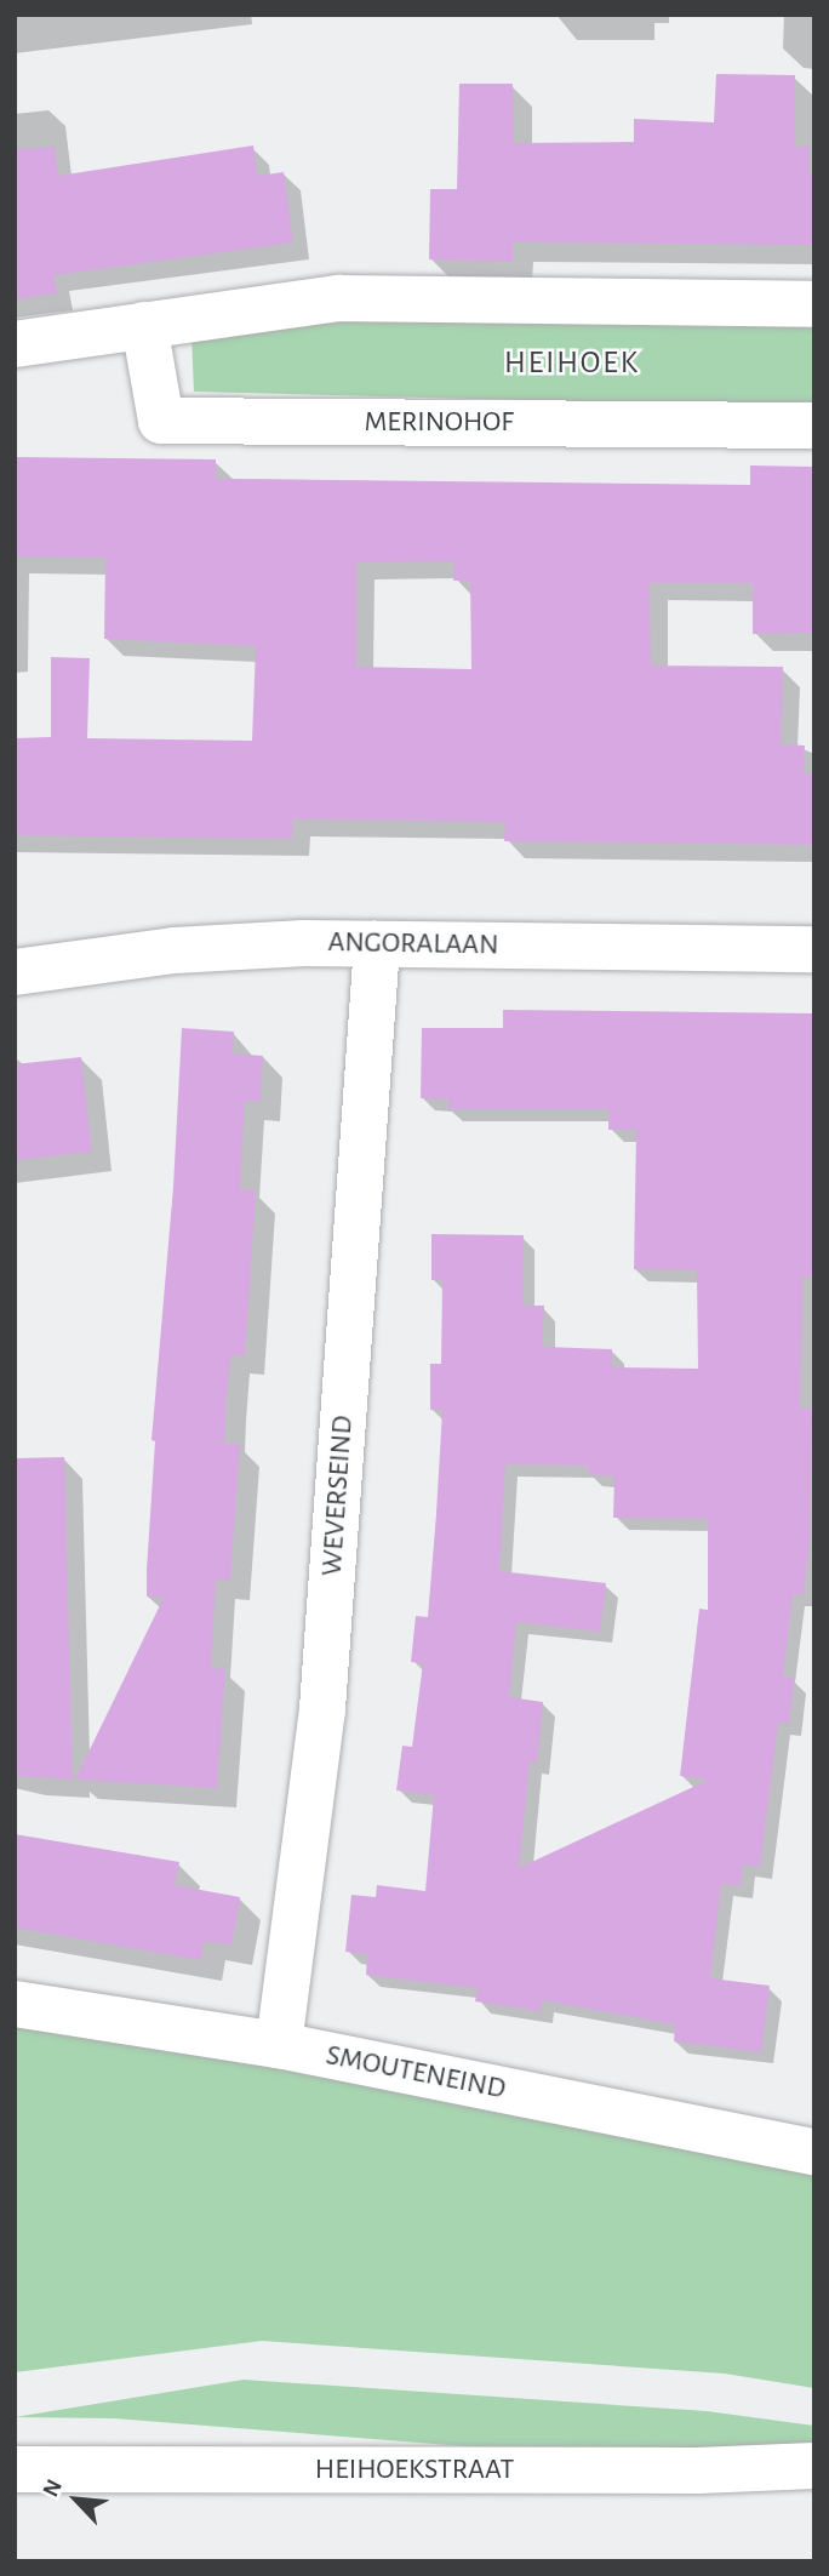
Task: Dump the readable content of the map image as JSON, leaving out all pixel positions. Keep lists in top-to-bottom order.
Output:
{
  "streets": {
    "street": [
      "MERINOHOF",
      "ANGORALAAN",
      "WEVERSEIND",
      "SMOUTENEIND",
      "HEIHOEKSTRAAT"
    ]
  },
  "crossings": [
    ["ANGORALAAN", "WEVERSEIND"],
    ["WEVERSEIND", "SMOUTENEIND"]
  ],
  "districts": ["HEIHOEK"],
  "north": "top left"
}
